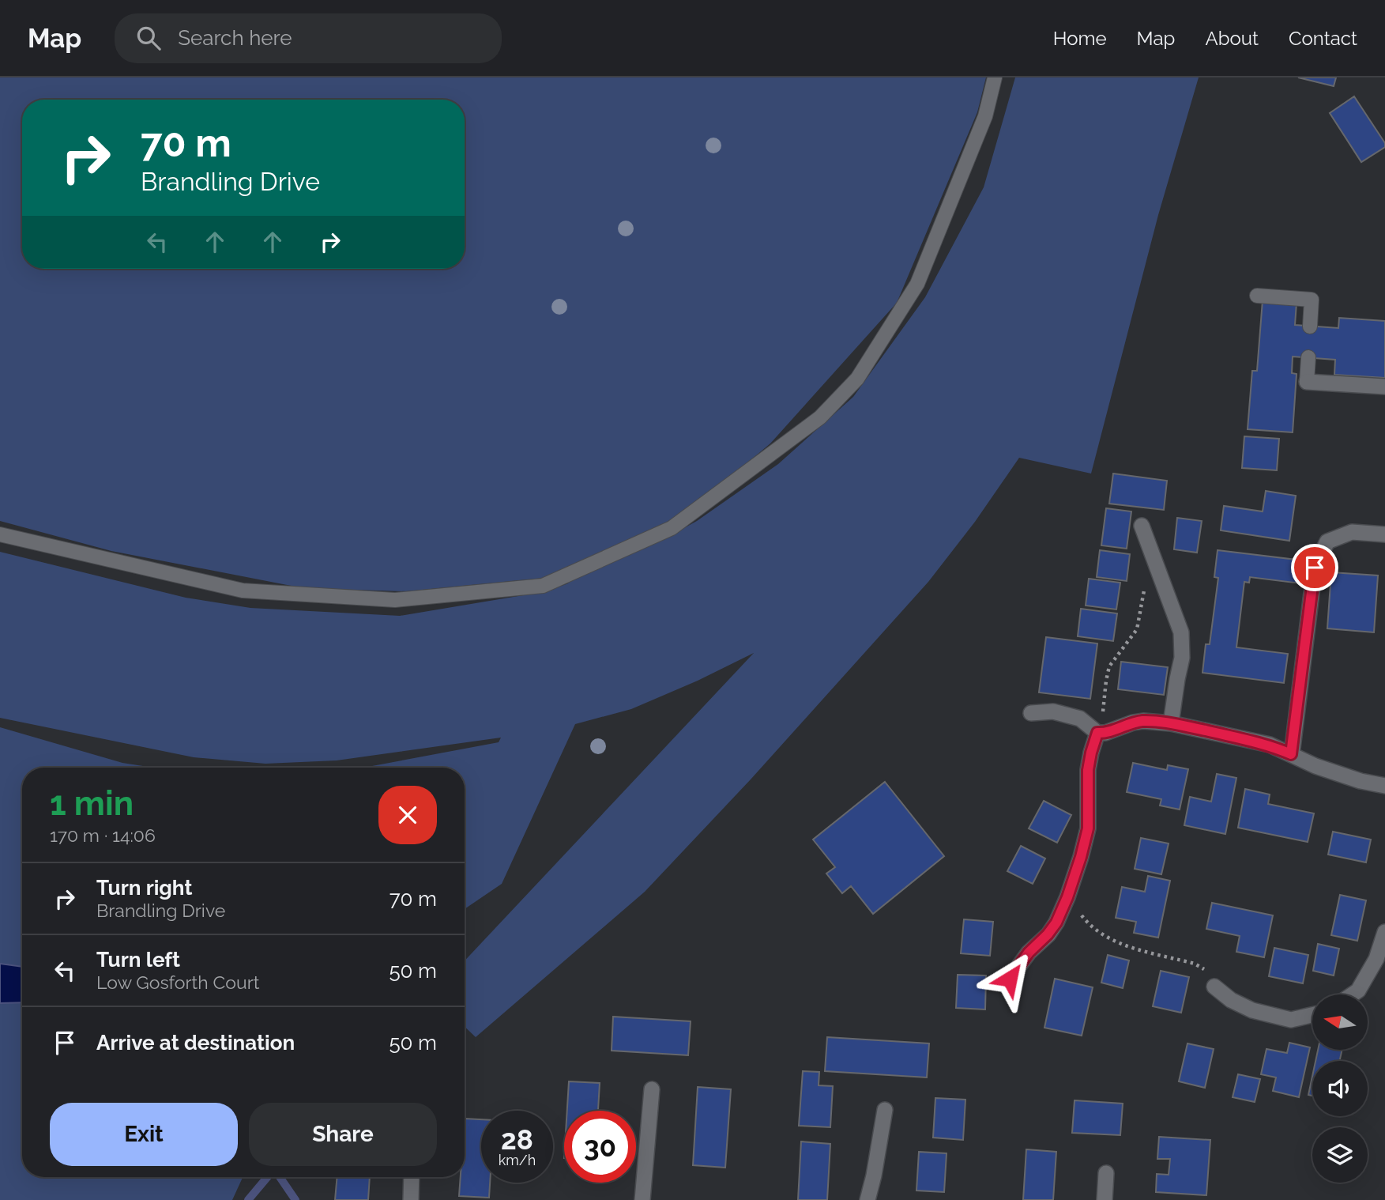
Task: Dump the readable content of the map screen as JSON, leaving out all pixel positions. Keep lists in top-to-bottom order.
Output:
{
  "north": "left",
  "page": {
    "header": "Map",
    "search": "Search here",
    "nav": [
      "Home",
      "Map",
      "About",
      "Contact"
    ],
    "turn": ["70 m", "Brandling Drive"],
    "heading": ["1 min", "170 m · 14:06"],
    "list": [
      {
        "name": "Turn right",
        "note": "Brandling Drive",
        "value": "70 m"
      },
      {
        "name": "Turn left",
        "note": "Low Gosforth Court",
        "value": "50 m"
      },
      {
        "name": "Arrive at destination",
        "value": "50 m"
      }
    ],
    "buttons": ["Exit", "Share"],
    "speed": "28 km/h",
    "limit": "30"
  }
}
